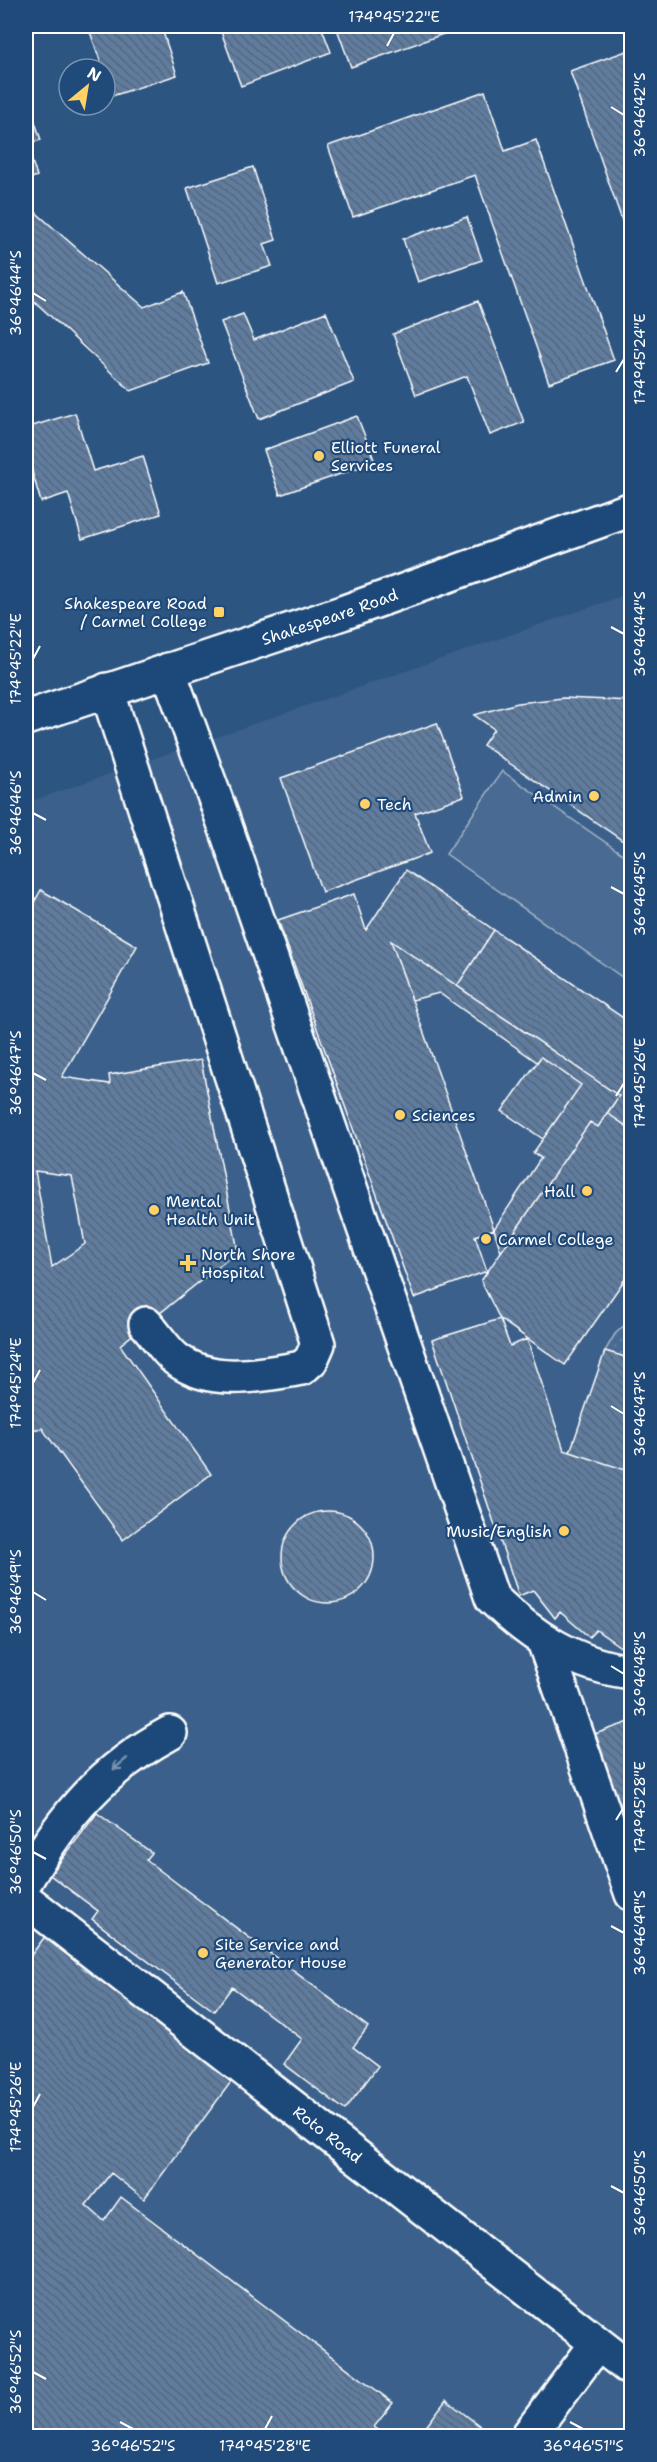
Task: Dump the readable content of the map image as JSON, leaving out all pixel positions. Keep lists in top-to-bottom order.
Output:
{
  "streets": {
    "main road": ["Shakespeare Road", "Roto Road"]
  },
  "places": {
    "other": [
      "Elliott Funeral Services",
      "Admin",
      "Tech",
      "Sciences",
      "Hall",
      "Mental Health Unit",
      "Carmel College",
      "Music/English",
      "Site Service and Generator House"
    ],
    "transit": ["Shakespeare Road / Carmel College"],
    "health": ["North Shore Hospital"]
  },
  "north": "top right",
  "coordinates": [
    "174°45'22\"E",
    "36°46'42\"S",
    "36°46'44\"S",
    "174°45'24\"E",
    "36°46'46\"S",
    "36°46'45\"S",
    "36°46'47\"S",
    "174°45'26\"E",
    "36°46'49\"S",
    "36°46'48\"S",
    "174°45'28\"E",
    "36°46'50\"S",
    "36°46'52\"S",
    "36°46'51\"S"
  ]
}
